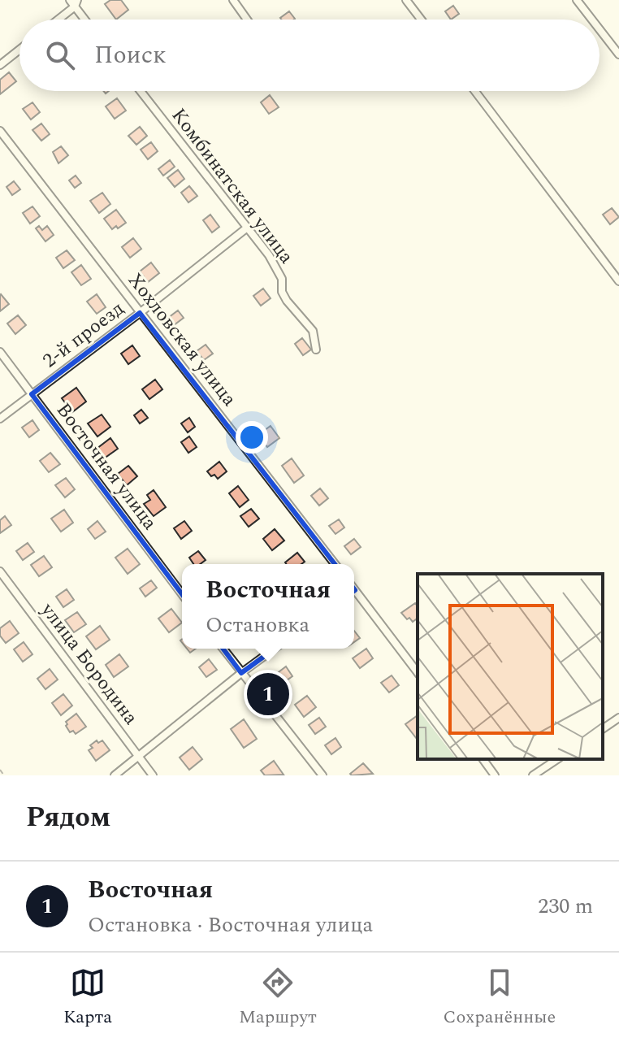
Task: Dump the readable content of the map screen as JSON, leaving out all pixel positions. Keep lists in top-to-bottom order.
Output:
{
  "streets": {
    "street": [
      "Комбинатская улица",
      "2-й проезд",
      "Хохловская улица",
      "Восточная улица",
      "улица Бородина"
    ]
  },
  "crossings": [
    ["Комбинатская улица", "2-й проезд"],
    ["2-й проезд", "Хохловская улица"],
    ["2-й проезд", "Восточная улица"]
  ],
  "page": {
    "search": "Поиск",
    "popup": ["Восточная", "Остановка"],
    "pins": "1",
    "heading": "Рядом",
    "list": [
      {
        "mark": "1",
        "name": "Восточная",
        "note": "Остановка · Восточная улица",
        "value": "230 m"
      }
    ],
    "nav": ["Карта", "Маршрут", "Сохранённые"]
  }
}
